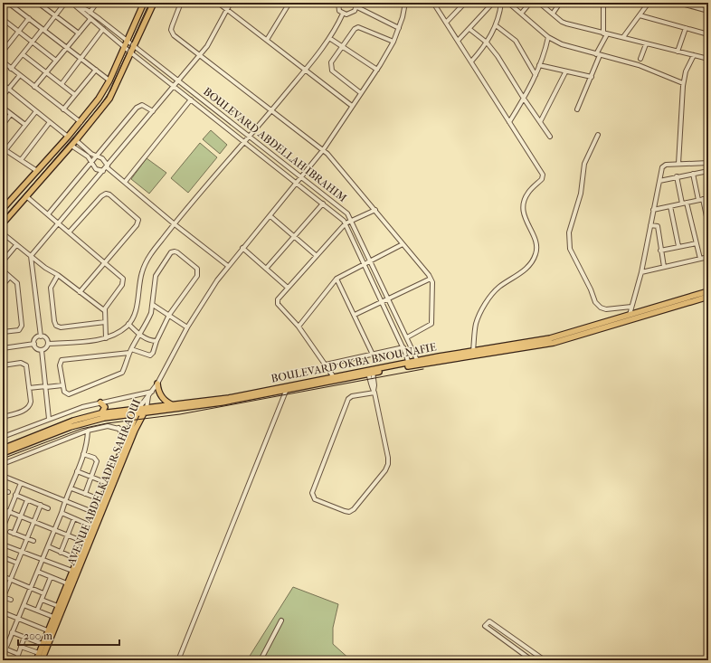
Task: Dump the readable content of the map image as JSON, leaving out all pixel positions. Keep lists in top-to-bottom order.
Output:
{
  "streets": {
    "main road": ["BOULEVARD OKBA BNOU NAFIE", "AVENUE ABDELKADER SAHRAOUI"],
    "street": ["BOULEVARD ABDELLAH IBRAHIM"]
  },
  "crossings": [
    ["BOULEVARD ABDELLAH IBRAHIM", "BOULEVARD OKBA BNOU NAFIE"],
    ["BOULEVARD OKBA BNOU NAFIE", "AVENUE ABDELKADER SAHRAOUI"]
  ],
  "scale_bar": "200 m"
}
